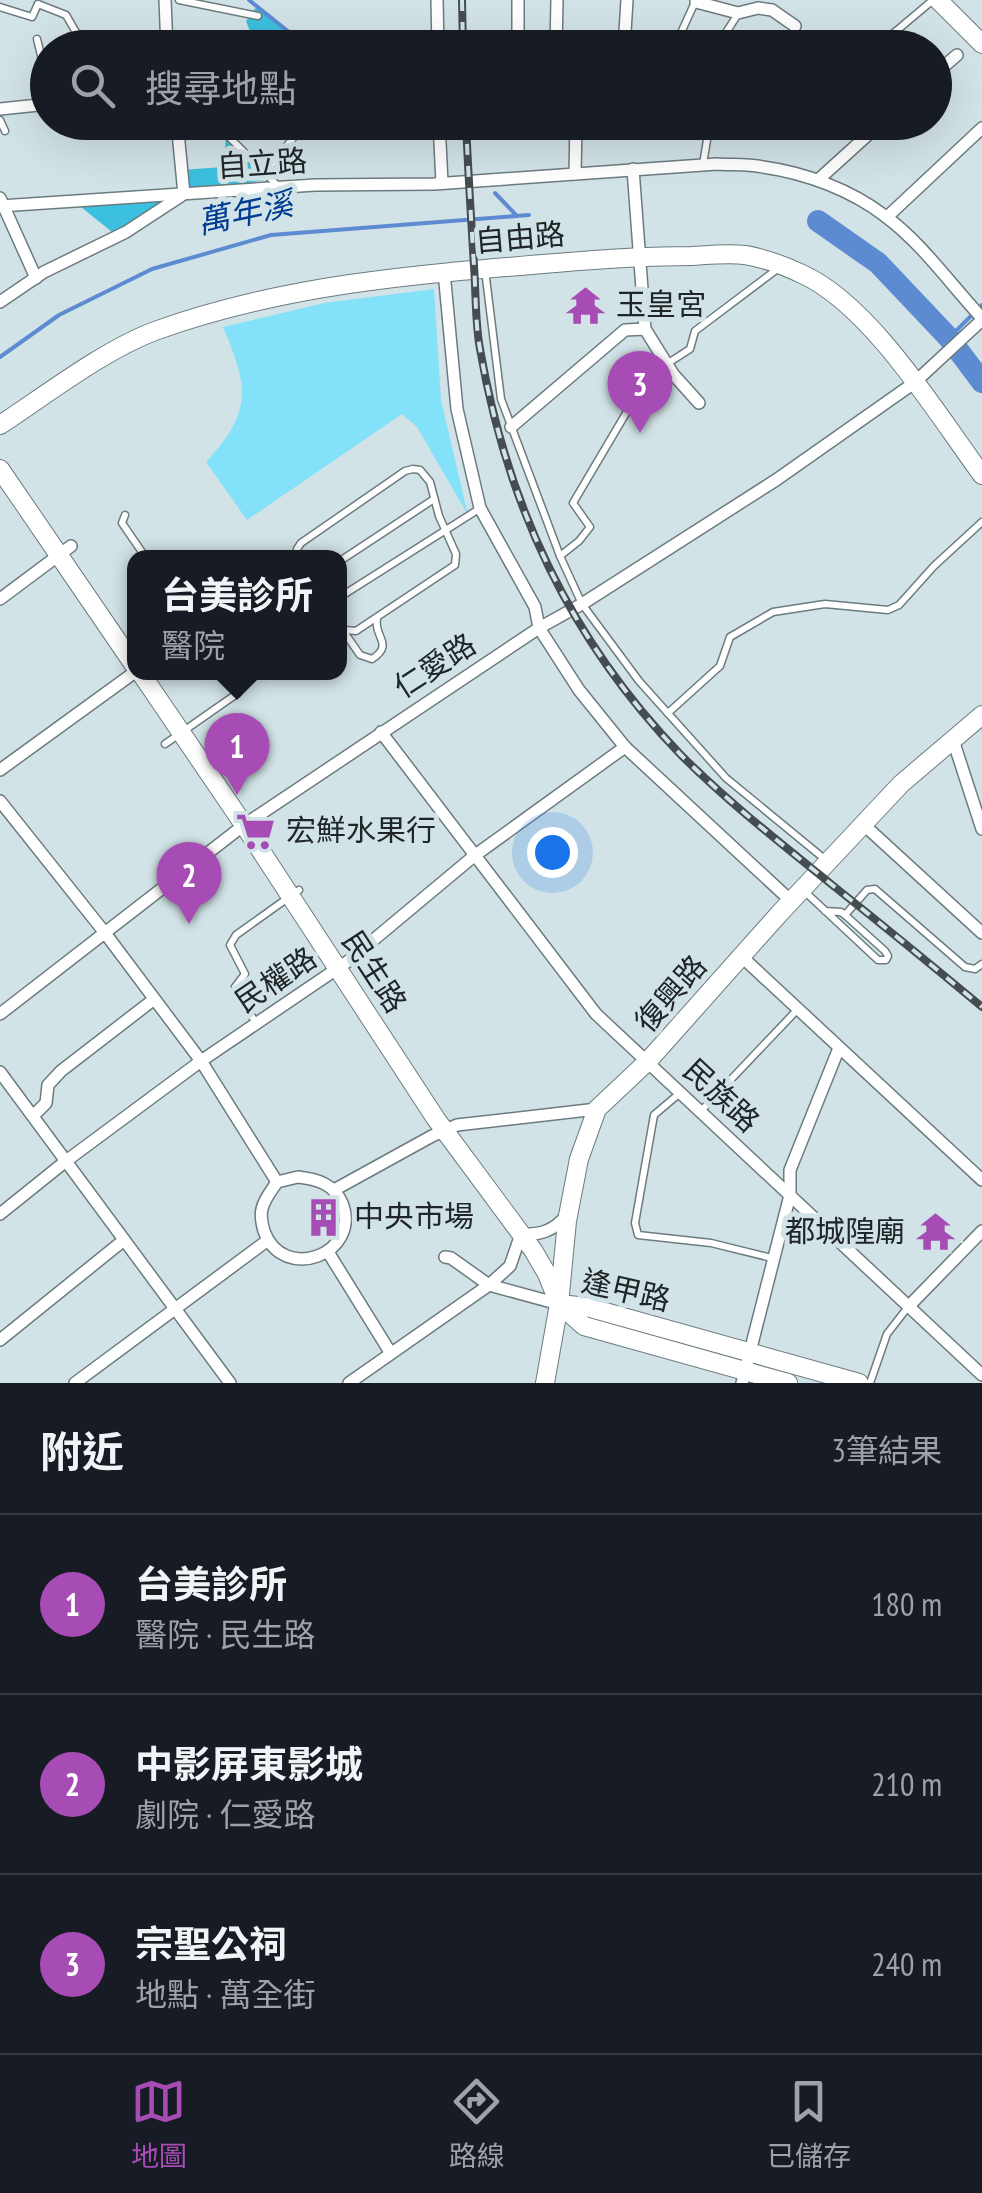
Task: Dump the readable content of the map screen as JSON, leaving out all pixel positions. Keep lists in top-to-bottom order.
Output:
{
  "streets": {
    "main road": [
      "自由路",
      "民生路",
      "復興路",
      "逢甲路"
    ],
    "street": [
      "自立路",
      "仁愛路",
      "民權路",
      "民族路"
    ]
  },
  "crossings": [
    ["自立路", "仁愛路"],
    ["自由路", "仁愛路"],
    ["仁愛路", "民生路"],
    ["仁愛路", "民族路"],
    ["民生路", "民權路"],
    ["民生路", "復興路"],
    ["民生路", "逢甲路"],
    ["民權路", "民族路"],
    ["復興路", "民族路"],
    ["復興路", "逢甲路"]
  ],
  "water": ["萬年溪"],
  "places": {
    "temple": ["玉皇宮", "都城隍廟"],
    "supermarket": ["宏鮮水果行"],
    "building": ["中央市場"]
  },
  "page": {
    "search": "搜尋地點",
    "pins": ["3", "1", "2"],
    "popup": ["台美診所", "醫院"],
    "heading": ["附近", "3筆結果"],
    "list": [
      {
        "mark": "1",
        "name": "台美診所",
        "note": "醫院 · 民生路",
        "value": "180 m"
      },
      {
        "mark": "2",
        "name": "中影屏東影城",
        "note": "劇院 · 仁愛路",
        "value": "210 m"
      },
      {
        "mark": "3",
        "name": "宗聖公祠",
        "note": "地點 · 萬全街",
        "value": "240 m"
      }
    ],
    "nav": ["地圖", "路線", "已儲存"]
  }
}
